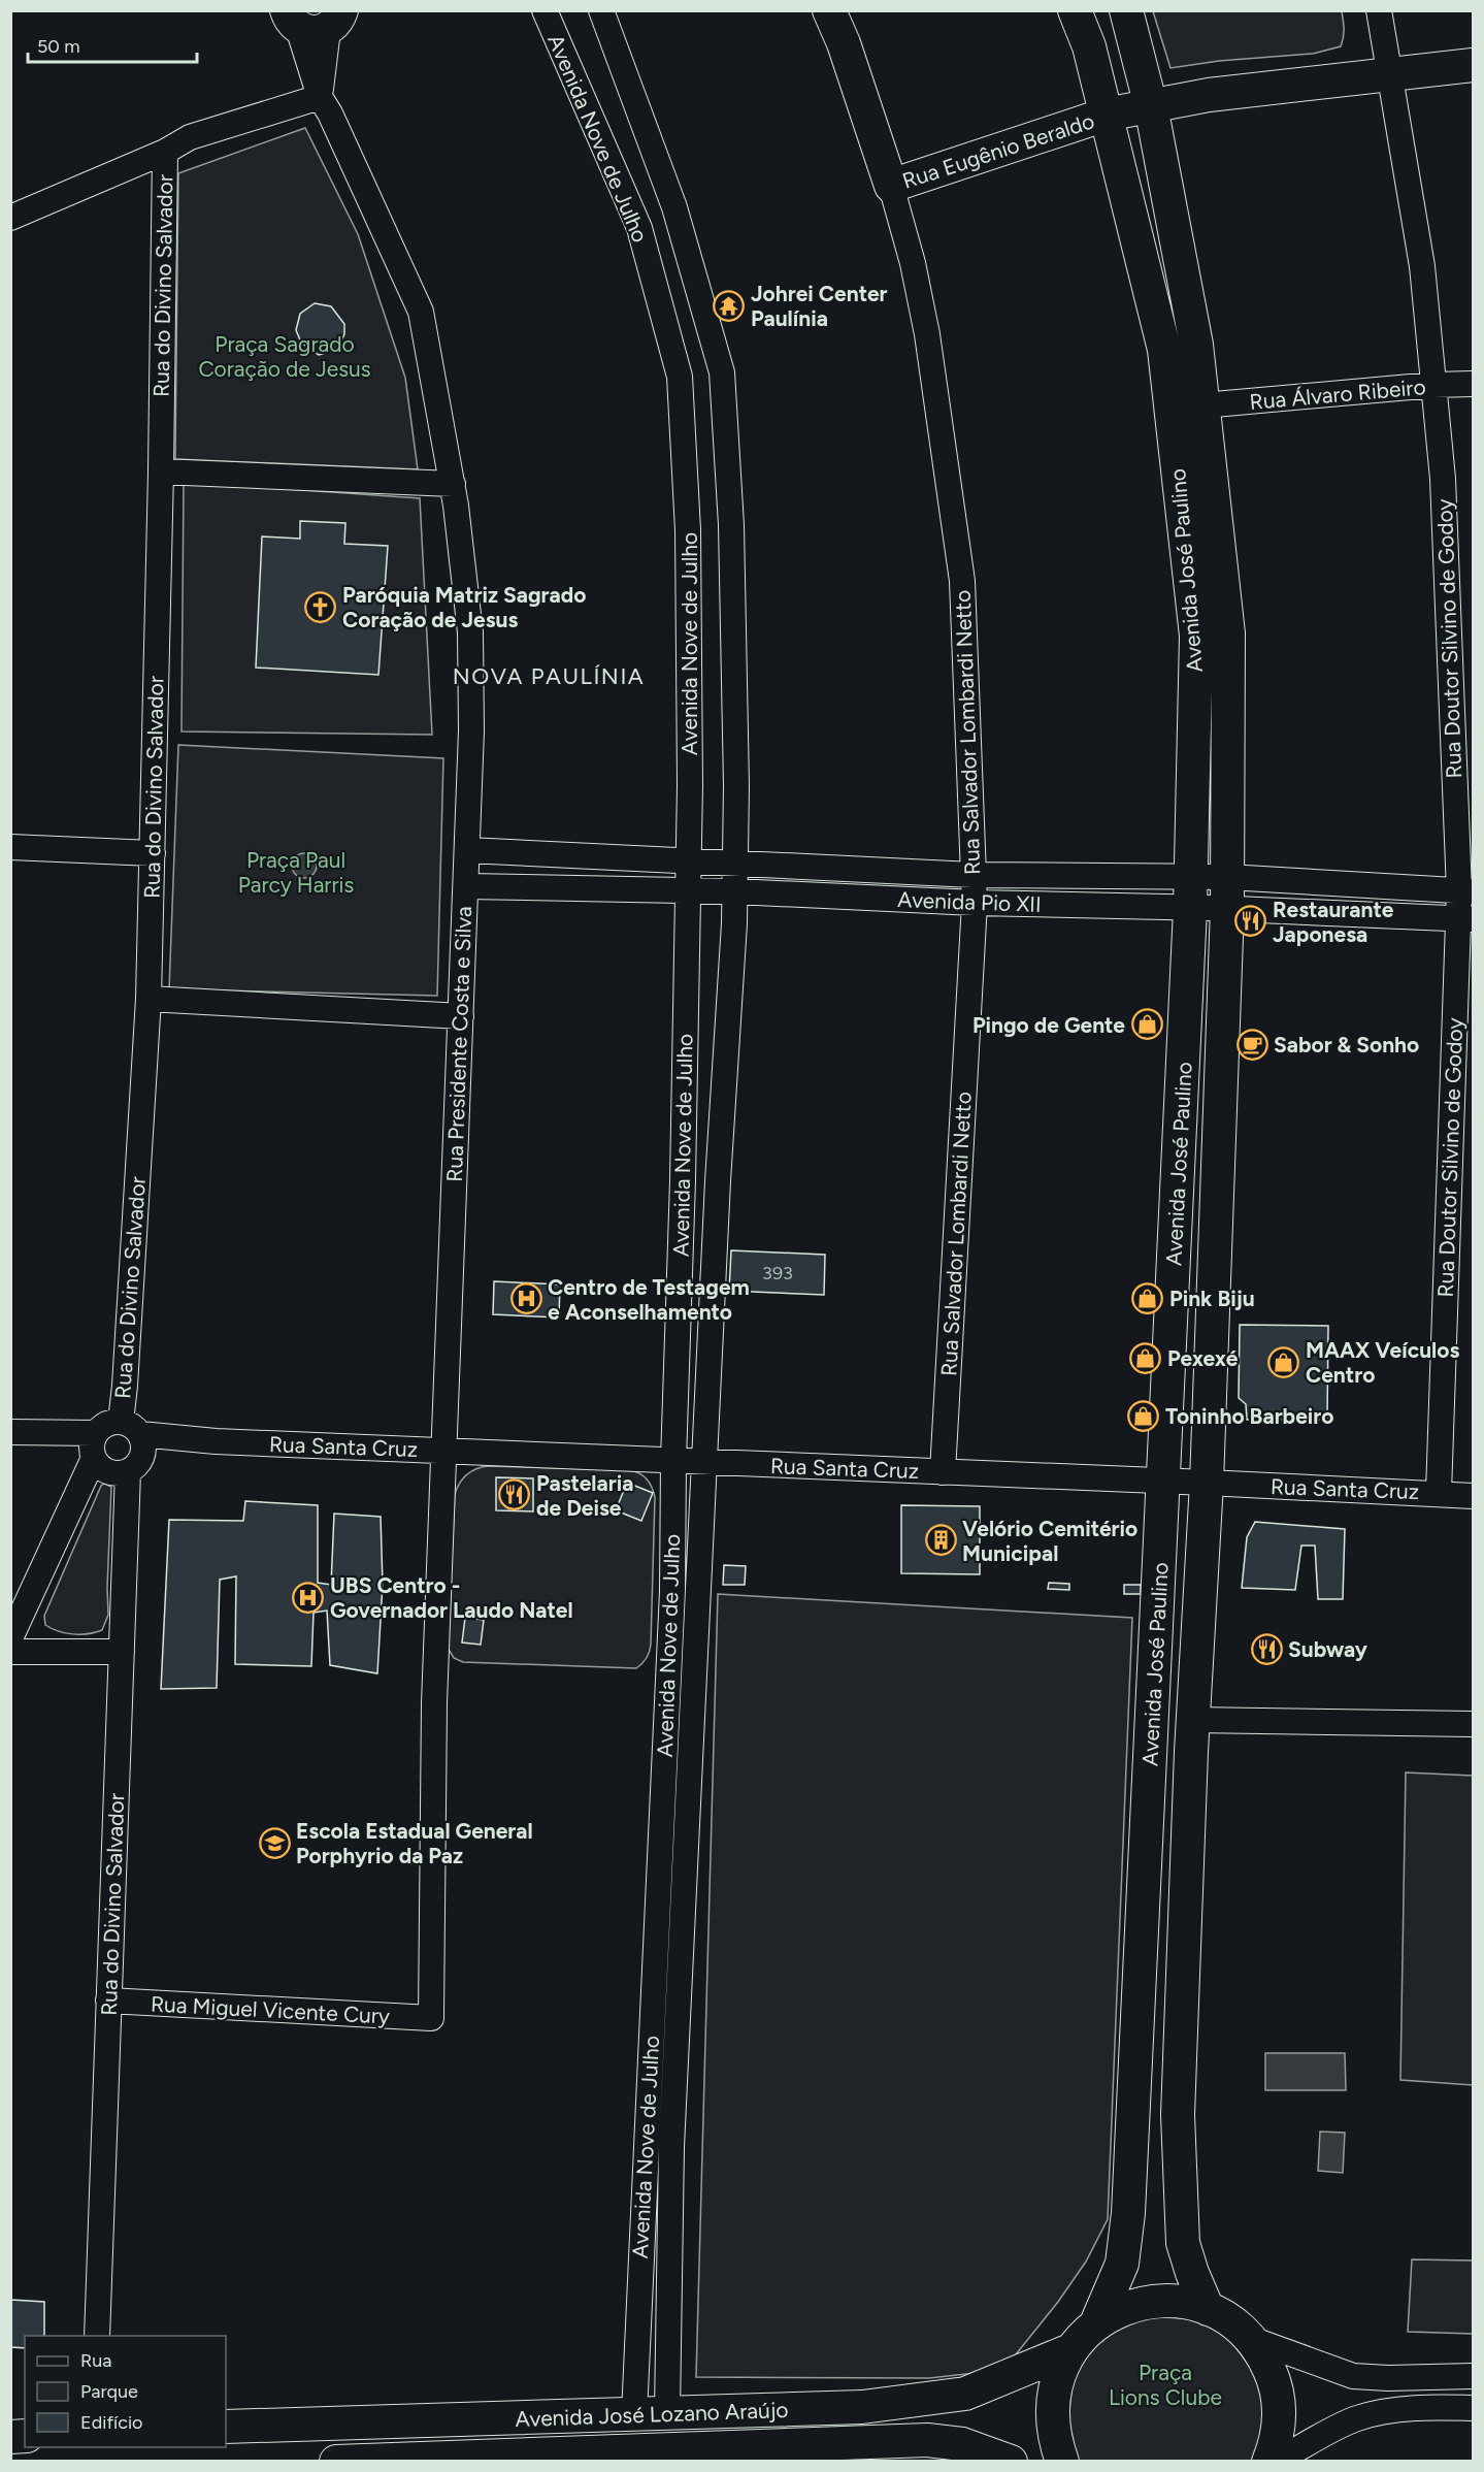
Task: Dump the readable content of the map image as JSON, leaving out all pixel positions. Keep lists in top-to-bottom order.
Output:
{
  "streets": {
    "main road": [
      "Rua Eugênio Beraldo",
      "Avenida José Paulino",
      "Rua Salvador Lombardi Netto",
      "Avenida José Lozano Araújo"
    ],
    "street": [
      "Avenida Nove de Julho",
      "Rua do Divino Salvador",
      "Rua Álvaro Ribeiro",
      "Rua Doutor Silvino de Godoy",
      "Avenida Pio XII",
      "Rua Presidente Costa e Silva",
      "Rua Santa Cruz",
      "Rua Miguel Vicente Cury"
    ]
  },
  "crossings": [
    ["Avenida Nove de Julho", "Avenida Pio XII"],
    ["Avenida Nove de Julho", "Rua Santa Cruz"],
    ["Avenida Nove de Julho", "Avenida José Lozano Araújo"],
    ["Rua Eugênio Beraldo", "Avenida José Paulino"],
    ["Rua Eugênio Beraldo", "Rua Doutor Silvino de Godoy"],
    ["Rua Eugênio Beraldo", "Rua Salvador Lombardi Netto"],
    ["Rua do Divino Salvador", "Rua Santa Cruz"],
    ["Rua do Divino Salvador", "Rua Miguel Vicente Cury"],
    ["Rua Álvaro Ribeiro", "Avenida José Paulino"],
    ["Rua Álvaro Ribeiro", "Rua Doutor Silvino de Godoy"],
    ["Avenida José Paulino", "Avenida Pio XII"],
    ["Avenida José Paulino", "Rua Santa Cruz"],
    ["Rua Doutor Silvino de Godoy", "Avenida Pio XII"],
    ["Rua Doutor Silvino de Godoy", "Rua Santa Cruz"],
    ["Rua Salvador Lombardi Netto", "Avenida Pio XII"],
    ["Rua Salvador Lombardi Netto", "Rua Santa Cruz"],
    ["Avenida Pio XII", "Rua Presidente Costa e Silva"],
    ["Rua Presidente Costa e Silva", "Rua Santa Cruz"],
    ["Rua Presidente Costa e Silva", "Rua Miguel Vicente Cury"]
  ],
  "districts": ["NOVA PAULÍNIA"],
  "parks": ["Praça Sagrado Coração de Jesus", "Praça Paul Parcy Harris", "Praça Lions Clube"],
  "places": {
    "temple": ["Johrei Center Paulínia"],
    "church": ["Paróquia Matriz Sagrado Coração de Jesus"],
    "restaurant": ["Restaurante Japonesa", "Pastelaria de Deise", "Subway"],
    "shop": [
      "Pingo de Gente",
      "Pink Biju",
      "Pexexé",
      "MAAX Veículos Centro",
      "Toninho Barbeiro"
    ],
    "cafe": ["Sabor & Sonho"],
    "hospital": ["Centro de Testagem e Aconselhamento", "UBS Centro - Governador Laudo Natel"],
    "building": ["Velório Cemitério Municipal"],
    "school or university": ["Escola Estadual General Porphyrio da Paz"]
  },
  "house_numbers": ["393"],
  "legend": ["Rua", "Parque", "Edifício"],
  "scale_bar": "50 m"
}
